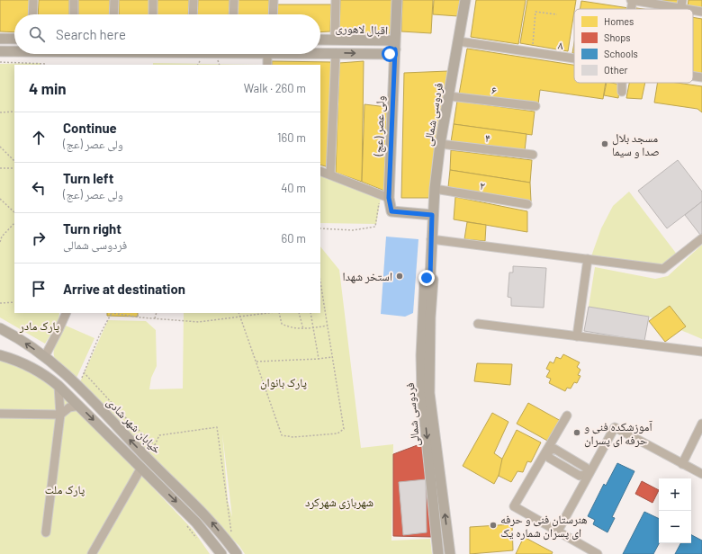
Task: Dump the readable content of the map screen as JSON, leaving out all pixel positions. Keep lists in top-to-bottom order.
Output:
{
  "streets": {
    "main road": [
      "اقبال لاهوری",
      "فردوسی شمالی",
      "ولی عصر (عج)",
      "خیابان شهر شادی"
    ],
    "street": [
      "۸",
      "۶",
      "۴",
      "۲"
    ]
  },
  "crossings": [
    ["اقبال لاهوری", "ولی عصر (عج)"],
    ["۸", "فردوسی شمالی"],
    ["۶", "فردوسی شمالی"],
    ["فردوسی شمالی", "ولی عصر (عج)"],
    ["فردوسی شمالی", "۴"],
    ["فردوسی شمالی", "۲"]
  ],
  "parks": [
    "پارک مادر",
    "پارک بانوان",
    "پارک ملت",
    "شهربازی شهرکرد"
  ],
  "places": [
    "مسجد بلال صدا و سیما",
    "استخر شهدا",
    "آموزشکده فنی و حرفه ای پسران",
    "هنرستان فنی و حرفه ای پسران شماره یک"
  ],
  "legend": [
    "Homes",
    "Shops",
    "Schools",
    "Other"
  ],
  "page": {
    "search": "Search here",
    "heading": ["4 min", "Walk · 260 m"],
    "list": [
      ["Continue", "ولی عصر (عج)", "160 m"],
      ["Turn left", "ولی عصر (عج)", "40 m"],
      ["Turn right", "فردوسی شمالی", "60 m"],
      "Arrive at destination"
    ],
    "map_buttons": ["+", "−"]
  }
}
